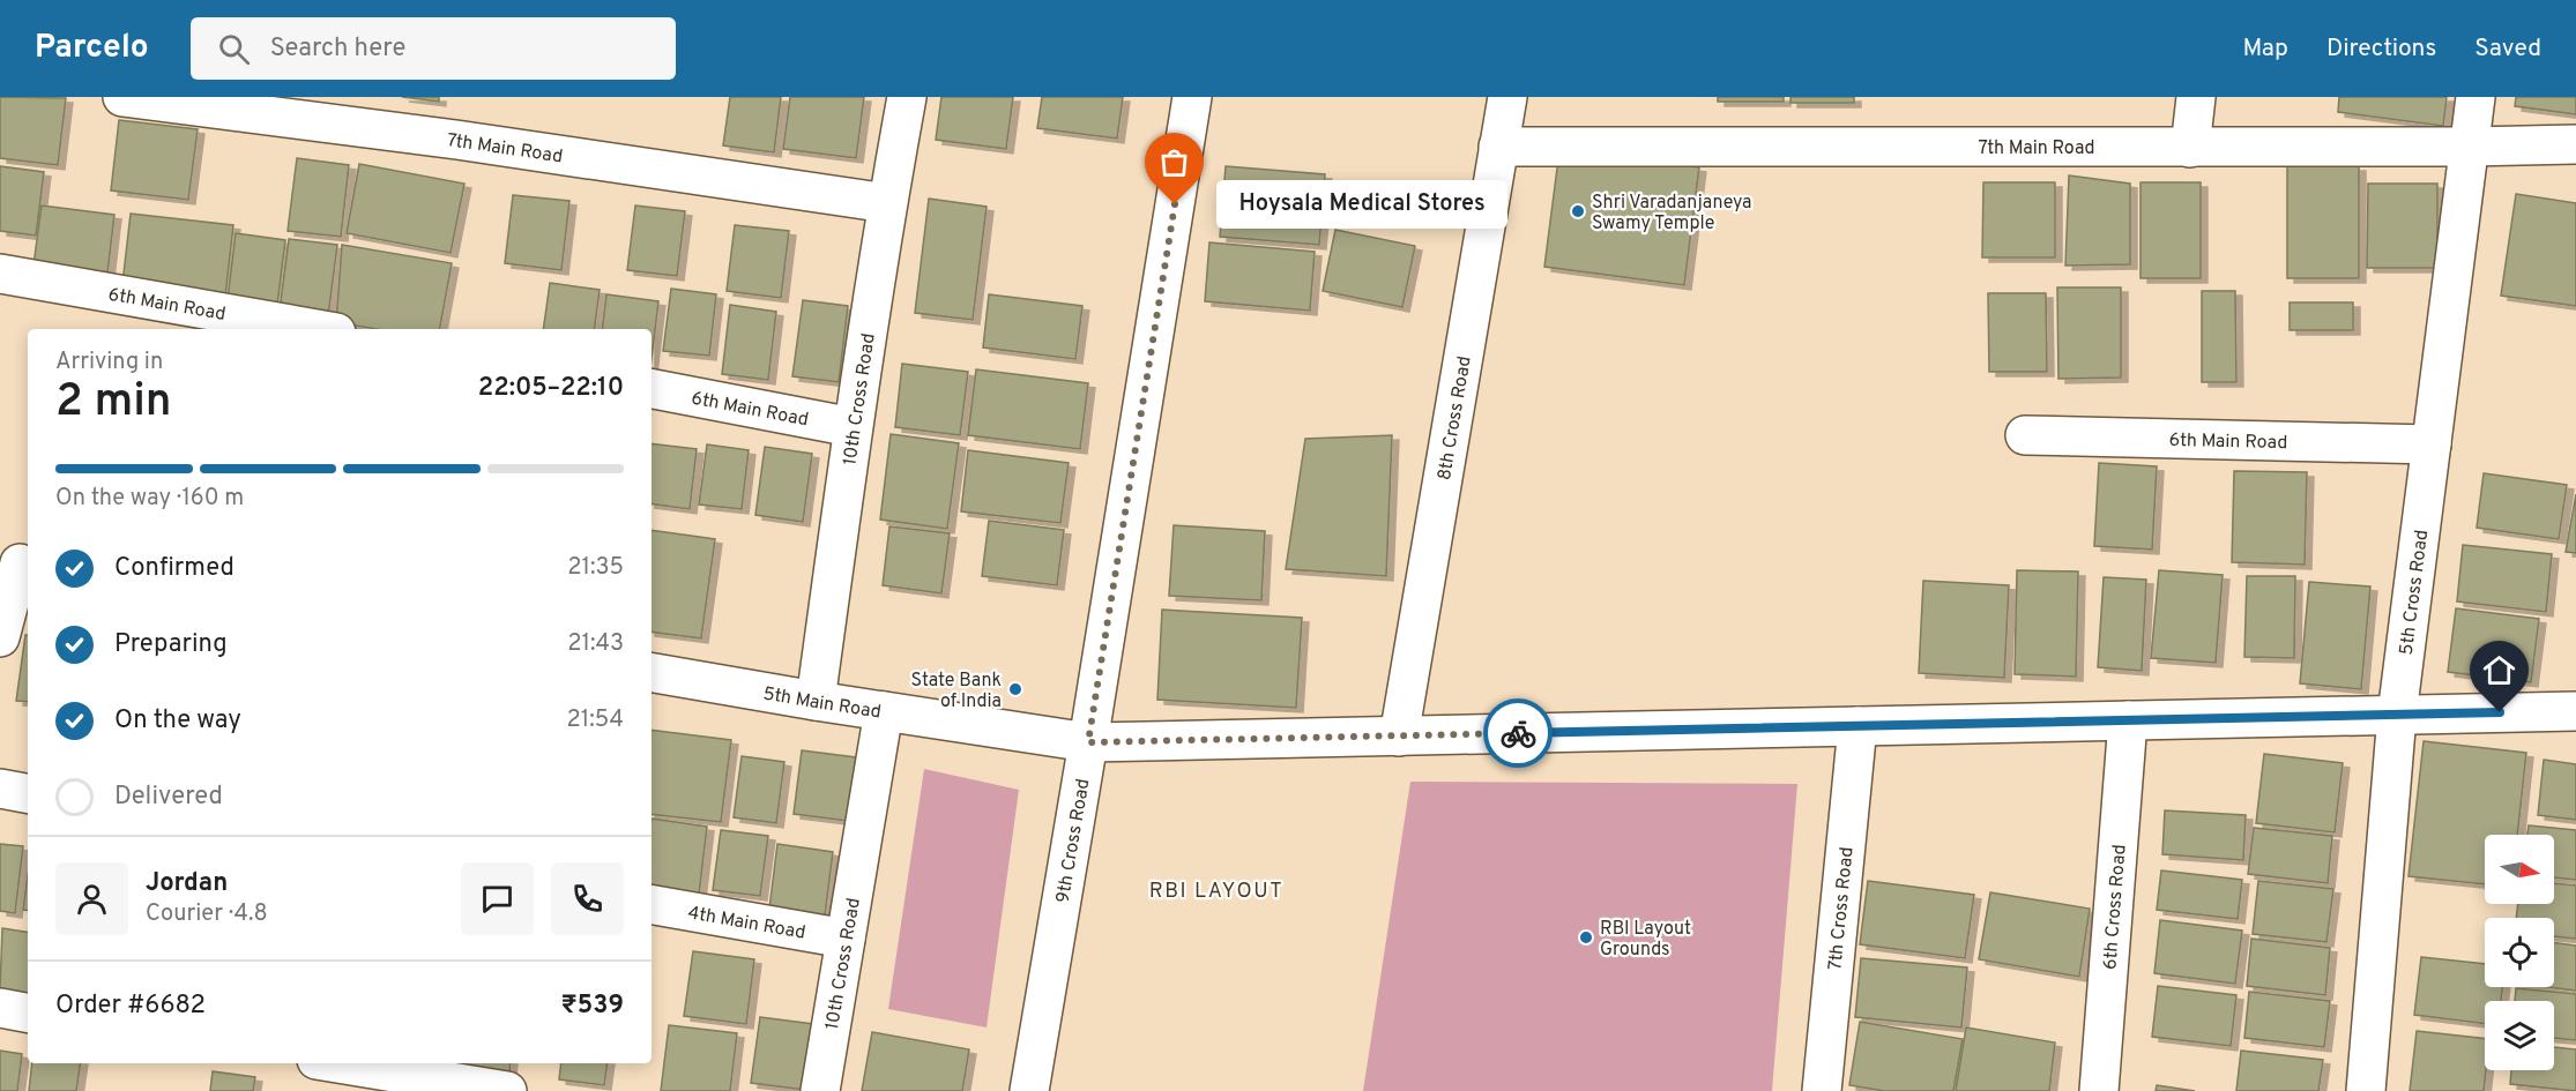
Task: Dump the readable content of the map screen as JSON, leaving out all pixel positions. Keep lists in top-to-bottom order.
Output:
{
  "streets": {
    "street": [
      "7th Main Road",
      "6th Main Road",
      "10th Cross Road",
      "8th Cross Road",
      "5th Cross Road",
      "5th Main Road",
      "9th Cross Road",
      "6th Cross Road",
      "7th Cross Road",
      "4th Main Road"
    ]
  },
  "crossings": [
    ["7th Main Road", "10th Cross Road"],
    ["7th Main Road", "8th Cross Road"],
    ["7th Main Road", "5th Cross Road"],
    ["6th Main Road", "10th Cross Road"],
    ["6th Main Road", "5th Cross Road"],
    ["10th Cross Road", "5th Main Road"],
    ["10th Cross Road", "4th Main Road"],
    ["8th Cross Road", "5th Main Road"],
    ["5th Cross Road", "5th Main Road"],
    ["5th Main Road", "9th Cross Road"],
    ["5th Main Road", "6th Cross Road"],
    ["5th Main Road", "7th Cross Road"]
  ],
  "districts": ["RBI LAYOUT"],
  "places": [
    "Hoysala Medical Stores",
    "Shri Varadanjaneya Swamy Temple",
    "State Bank of India",
    "RBI Layout Grounds"
  ],
  "north": "right",
  "page": {
    "header": "Parcelo",
    "search": "Search here",
    "nav": ["Map", "Directions", "Saved"],
    "bubble": "Hoysala Medical Stores",
    "heading": ["2 min", "Arriving in", "22:05–22:10"],
    "panel": [
      "Jordan",
      "Courier · 4.8",
      "Order #6682",
      "₹539"
    ],
    "bar": "On the way · 160 m",
    "list": [
      ["Confirmed", "21:35"],
      ["Preparing", "21:43"],
      ["On the way", "21:54"],
      "Delivered"
    ]
  }
}
